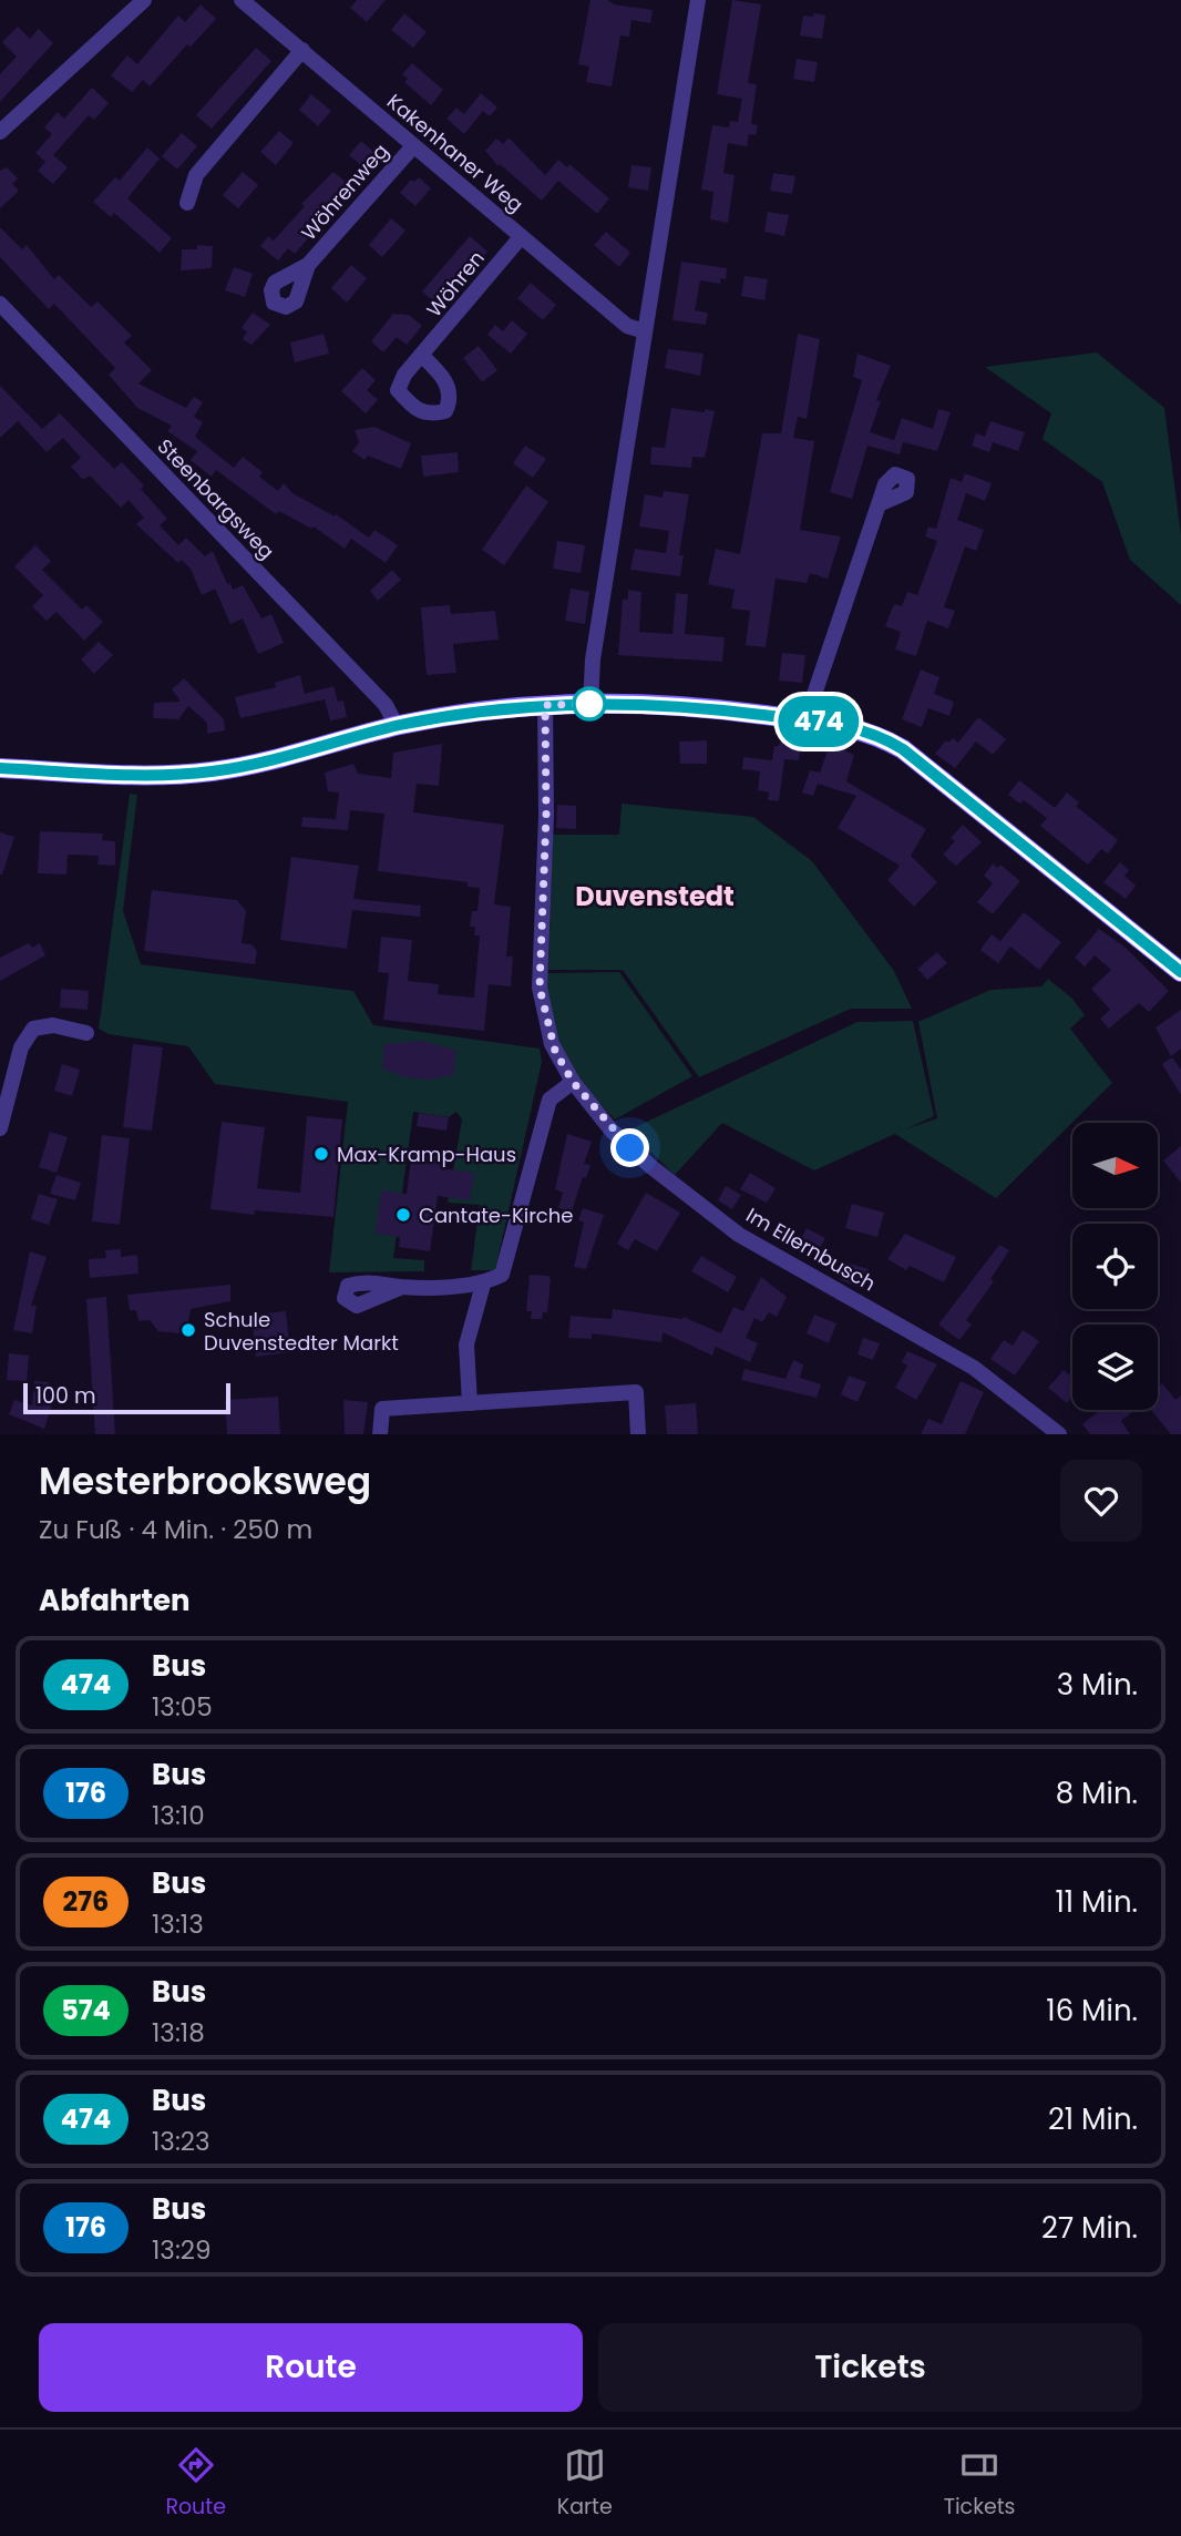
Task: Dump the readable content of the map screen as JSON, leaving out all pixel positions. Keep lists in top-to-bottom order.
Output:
{
  "streets": {
    "street": [
      "Kakenhaner Weg",
      "Wöhrenweg",
      "Wöhren",
      "Steenbargsweg",
      "Im Ellernbusch"
    ]
  },
  "crossings": [
    ["Kakenhaner Weg", "Wöhrenweg"],
    ["Kakenhaner Weg", "Wöhren"]
  ],
  "districts": ["Duvenstedt"],
  "places": ["Max-Kramp-Haus", "Cantate-Kirche", "Schule Duvenstedter Markt"],
  "lines": ["bus line 474"],
  "scale_bar": "100 m",
  "north": "right",
  "page": {
    "on_map": "474",
    "scale": "100 m",
    "heading": [
      ["Mesterbrooksweg", "Zu Fuß · 4 Min. · 250 m"],
      "Abfahrten"
    ],
    "list": [
      {
        "mark": "474",
        "name": "Bus",
        "note": "13:05",
        "value": "3 Min."
      },
      {
        "mark": "176",
        "name": "Bus",
        "note": "13:10",
        "value": "8 Min."
      },
      {
        "mark": "276",
        "name": "Bus",
        "note": "13:13",
        "value": "11 Min."
      },
      {
        "mark": "574",
        "name": "Bus",
        "note": "13:18",
        "value": "16 Min."
      },
      {
        "mark": "474",
        "name": "Bus",
        "note": "13:23",
        "value": "21 Min."
      },
      {
        "mark": "176",
        "name": "Bus",
        "note": "13:29",
        "value": "27 Min."
      }
    ],
    "buttons": ["Route", "Tickets"],
    "tabs": ["Route", "Karte", "Tickets"]
  }
}
